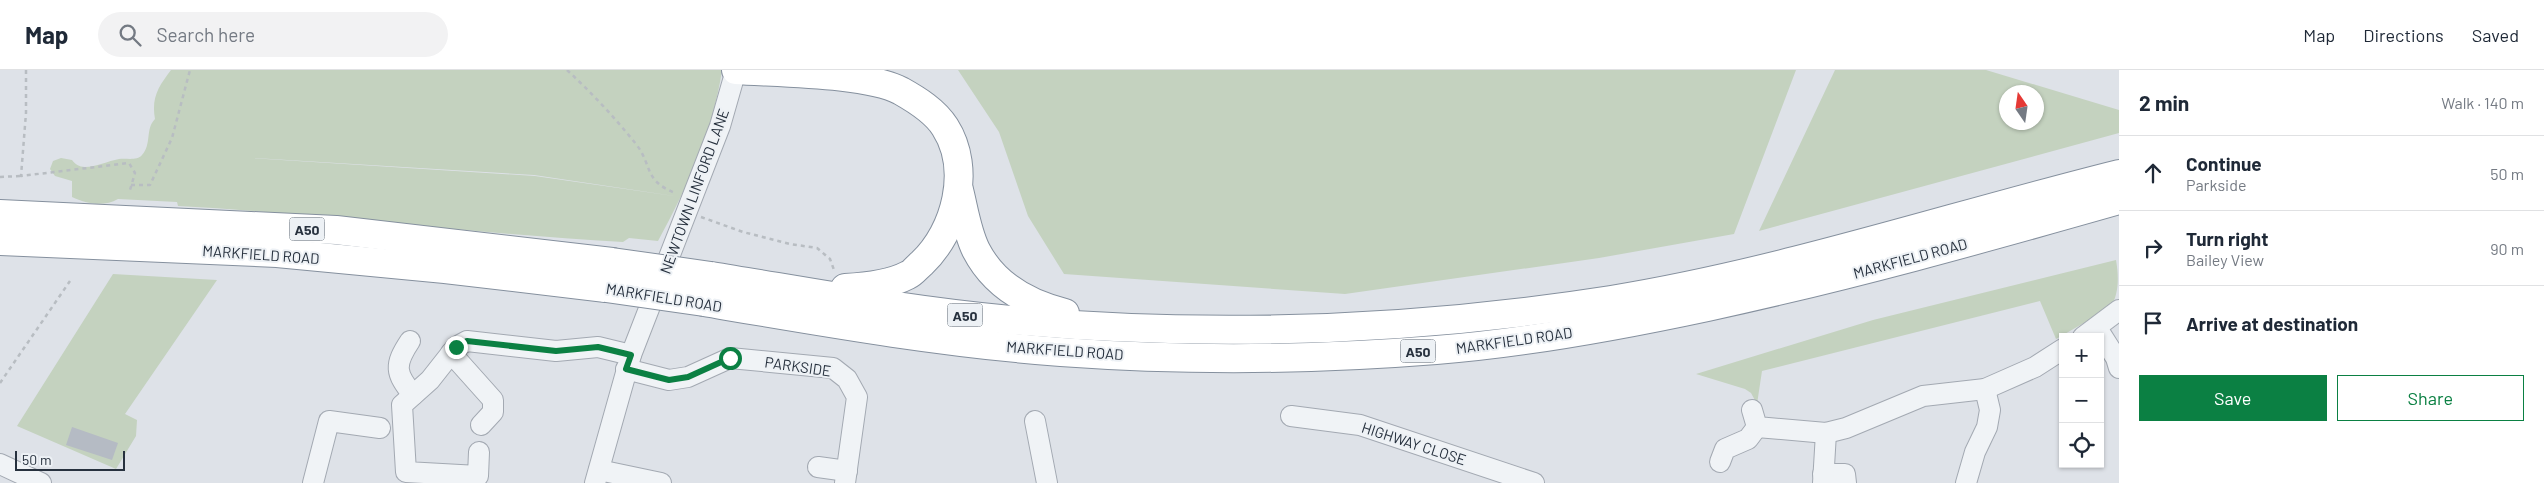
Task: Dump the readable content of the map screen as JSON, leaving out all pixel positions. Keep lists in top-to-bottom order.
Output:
{
  "streets": {
    "highway": ["A50", "MARKFIELD ROAD"],
    "street": ["NEWTOWN LINFORD LANE", "PARKSIDE", "HIGHWAY CLOSE"]
  },
  "crossings": [
    ["NEWTOWN LINFORD LANE", "PARKSIDE"]
  ],
  "scale_bar": "50 m",
  "north": "top",
  "page": {
    "header": "Map",
    "search": "Search here",
    "nav": ["Map", "Directions", "Saved"],
    "heading": ["2 min", "Walk · 140 m"],
    "list": [
      ["Continue", "Parkside", "50 m"],
      ["Turn right", "Bailey View", "90 m"],
      "Arrive at destination"
    ],
    "map_buttons": ["+", "−"],
    "buttons": ["Save", "Share"],
    "scale": "50 m"
  }
}
